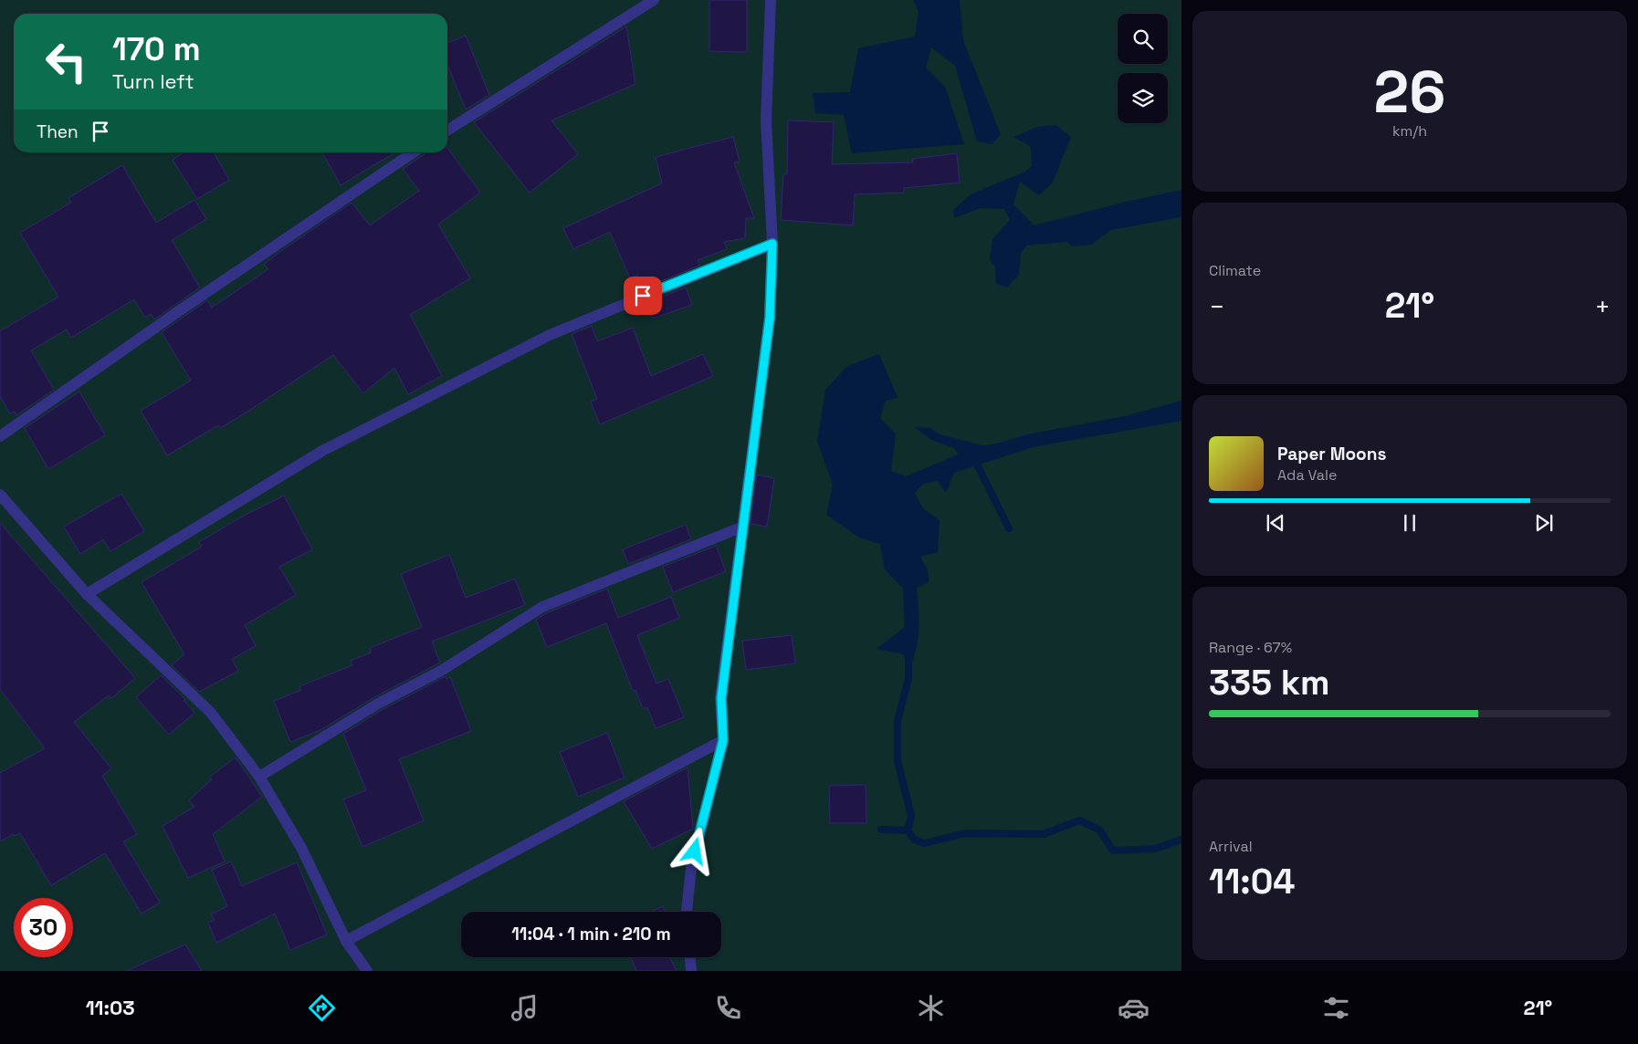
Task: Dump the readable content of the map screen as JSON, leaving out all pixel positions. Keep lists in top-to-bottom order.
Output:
{
  "page": {
    "tile": [
      ["26", "km/h"],
      "Climate",
      ["Range · 67%", "335 km"],
      ["Arrival", "11:04"]
    ],
    "turn": ["170 m", "Turn left"],
    "then": "Then",
    "heat": ["−", "21°", "+"],
    "song": ["Paper Moons", "Ada Vale"],
    "limit": "30",
    "trip": "11:04 · 1 min · 210 m",
    "tabs": ["11:03", "21°"]
  }
}
